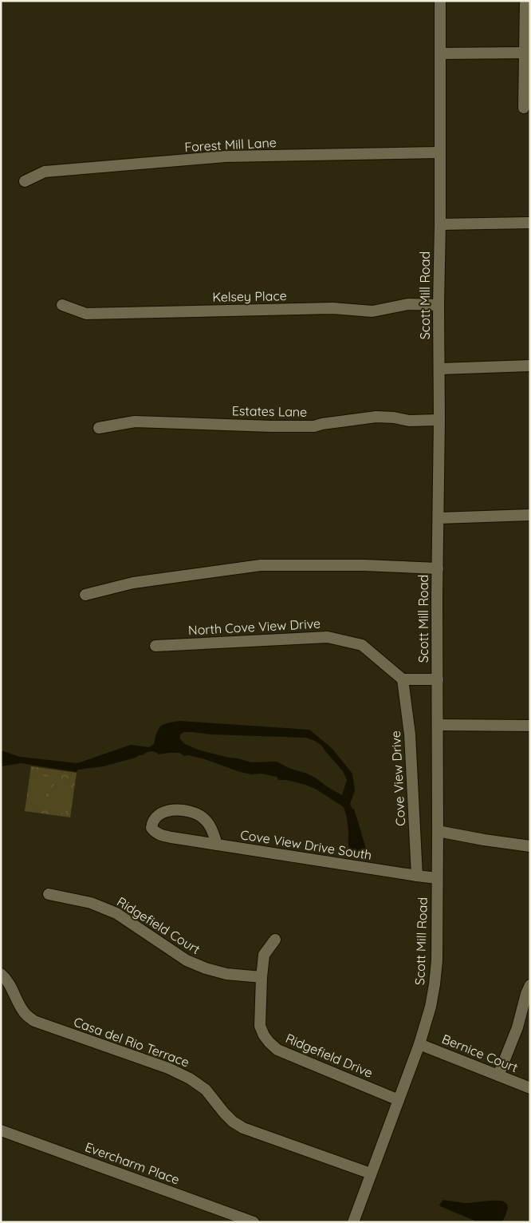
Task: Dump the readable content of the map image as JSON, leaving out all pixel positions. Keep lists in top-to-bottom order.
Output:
{
  "streets": {
    "street": [
      "Forest Mill Lane",
      "Scott Mill Road",
      "Kelsey Place",
      "Estates Lane",
      "North Cove View Drive",
      "Cove View Drive",
      "Cove View Drive South",
      "Ridgefield Court",
      "Casa del Rio Terrace",
      "Bernice Court",
      "Ridgefield Drive",
      "Evercharm Place"
    ]
  },
  "crossings": [
    ["Forest Mill Lane", "Scott Mill Road"],
    ["Scott Mill Road", "Kelsey Place"],
    ["Scott Mill Road", "Estates Lane"],
    ["Scott Mill Road", "Cove View Drive South"],
    ["Scott Mill Road", "Casa del Rio Terrace"],
    ["Scott Mill Road", "Bernice Court"],
    ["Scott Mill Road", "Ridgefield Drive"],
    ["North Cove View Drive", "Cove View Drive"],
    ["Cove View Drive", "Cove View Drive South"],
    ["Ridgefield Court", "Ridgefield Drive"]
  ]
}
